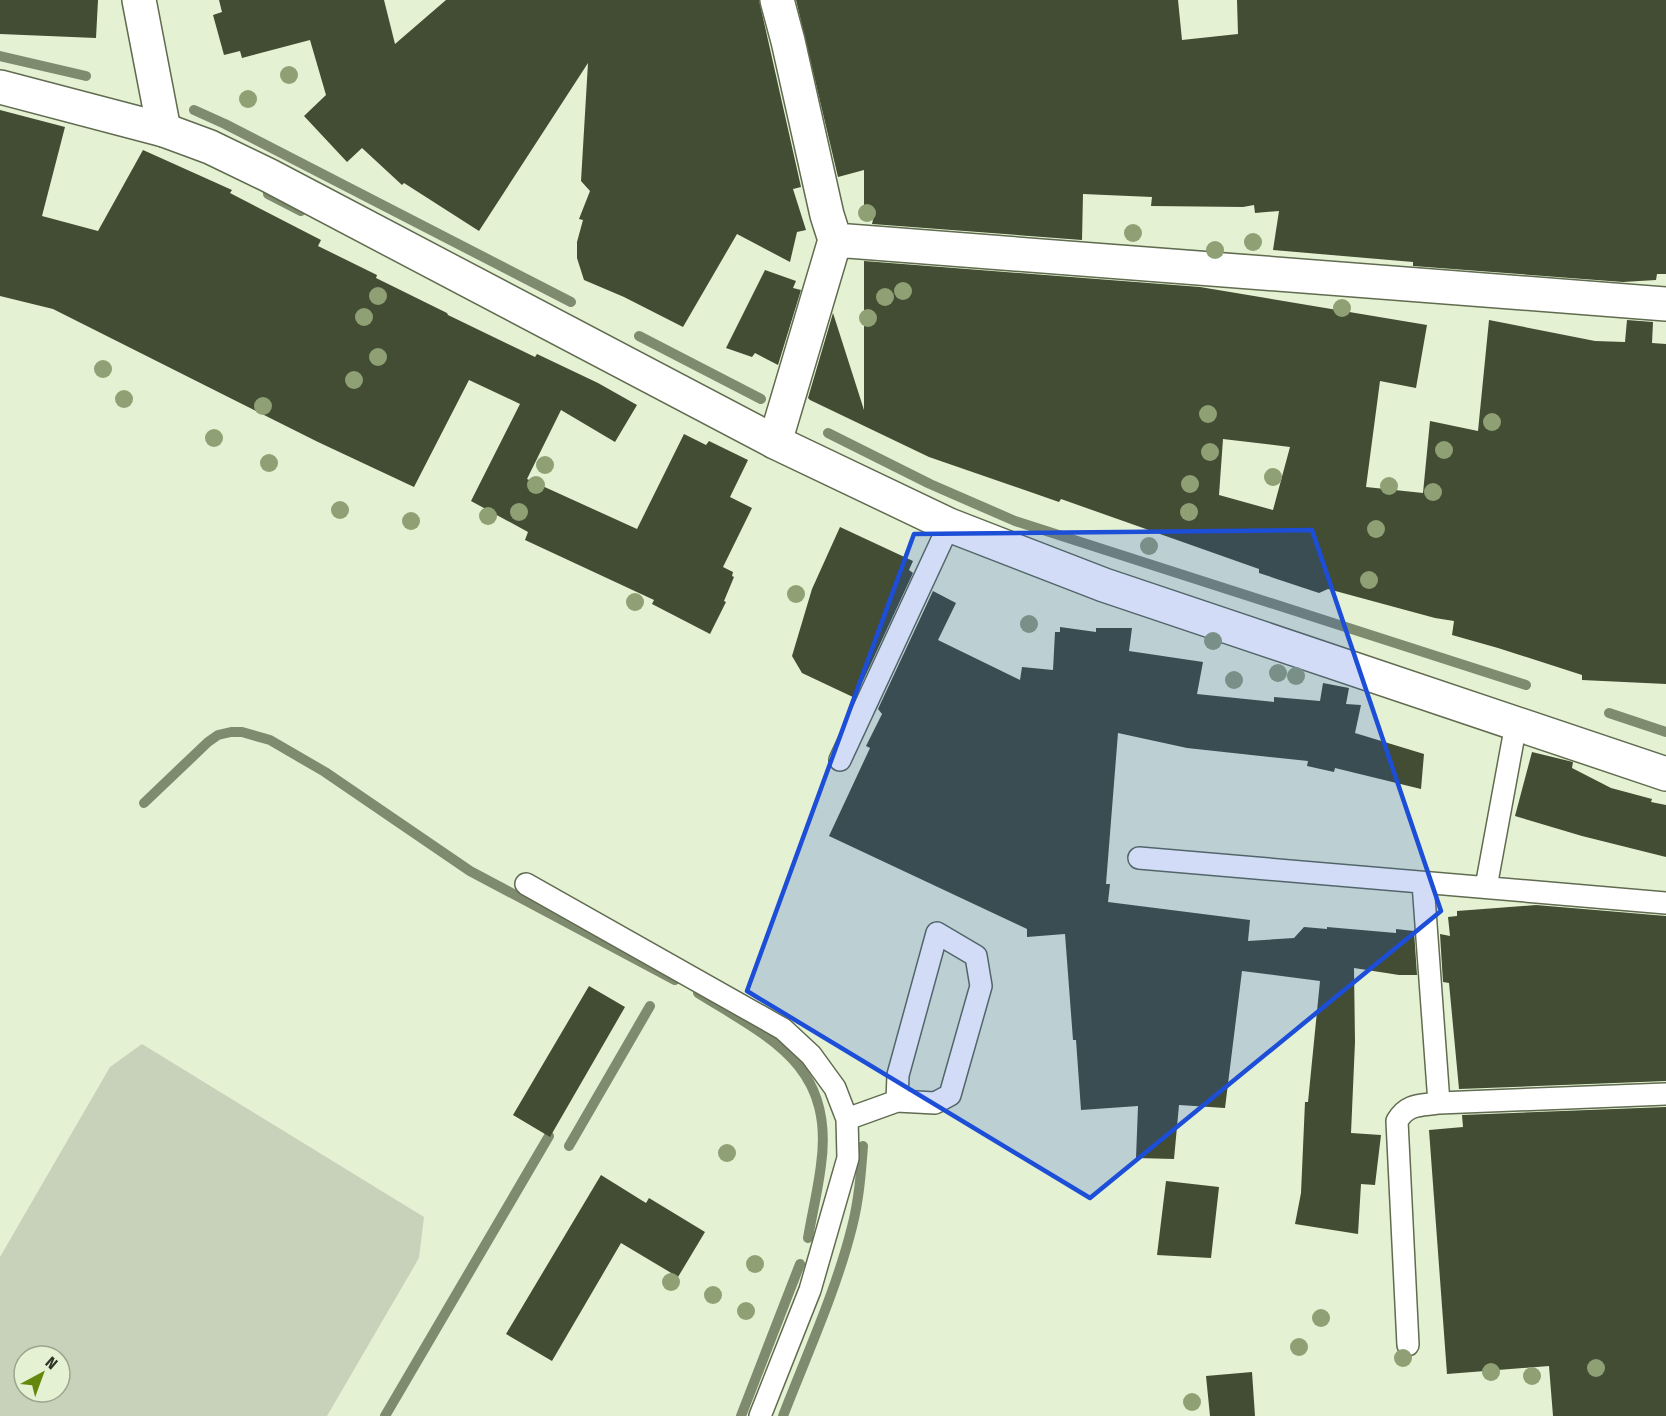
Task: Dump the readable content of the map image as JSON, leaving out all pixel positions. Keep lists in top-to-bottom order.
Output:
{
  "north": "top right"
}
